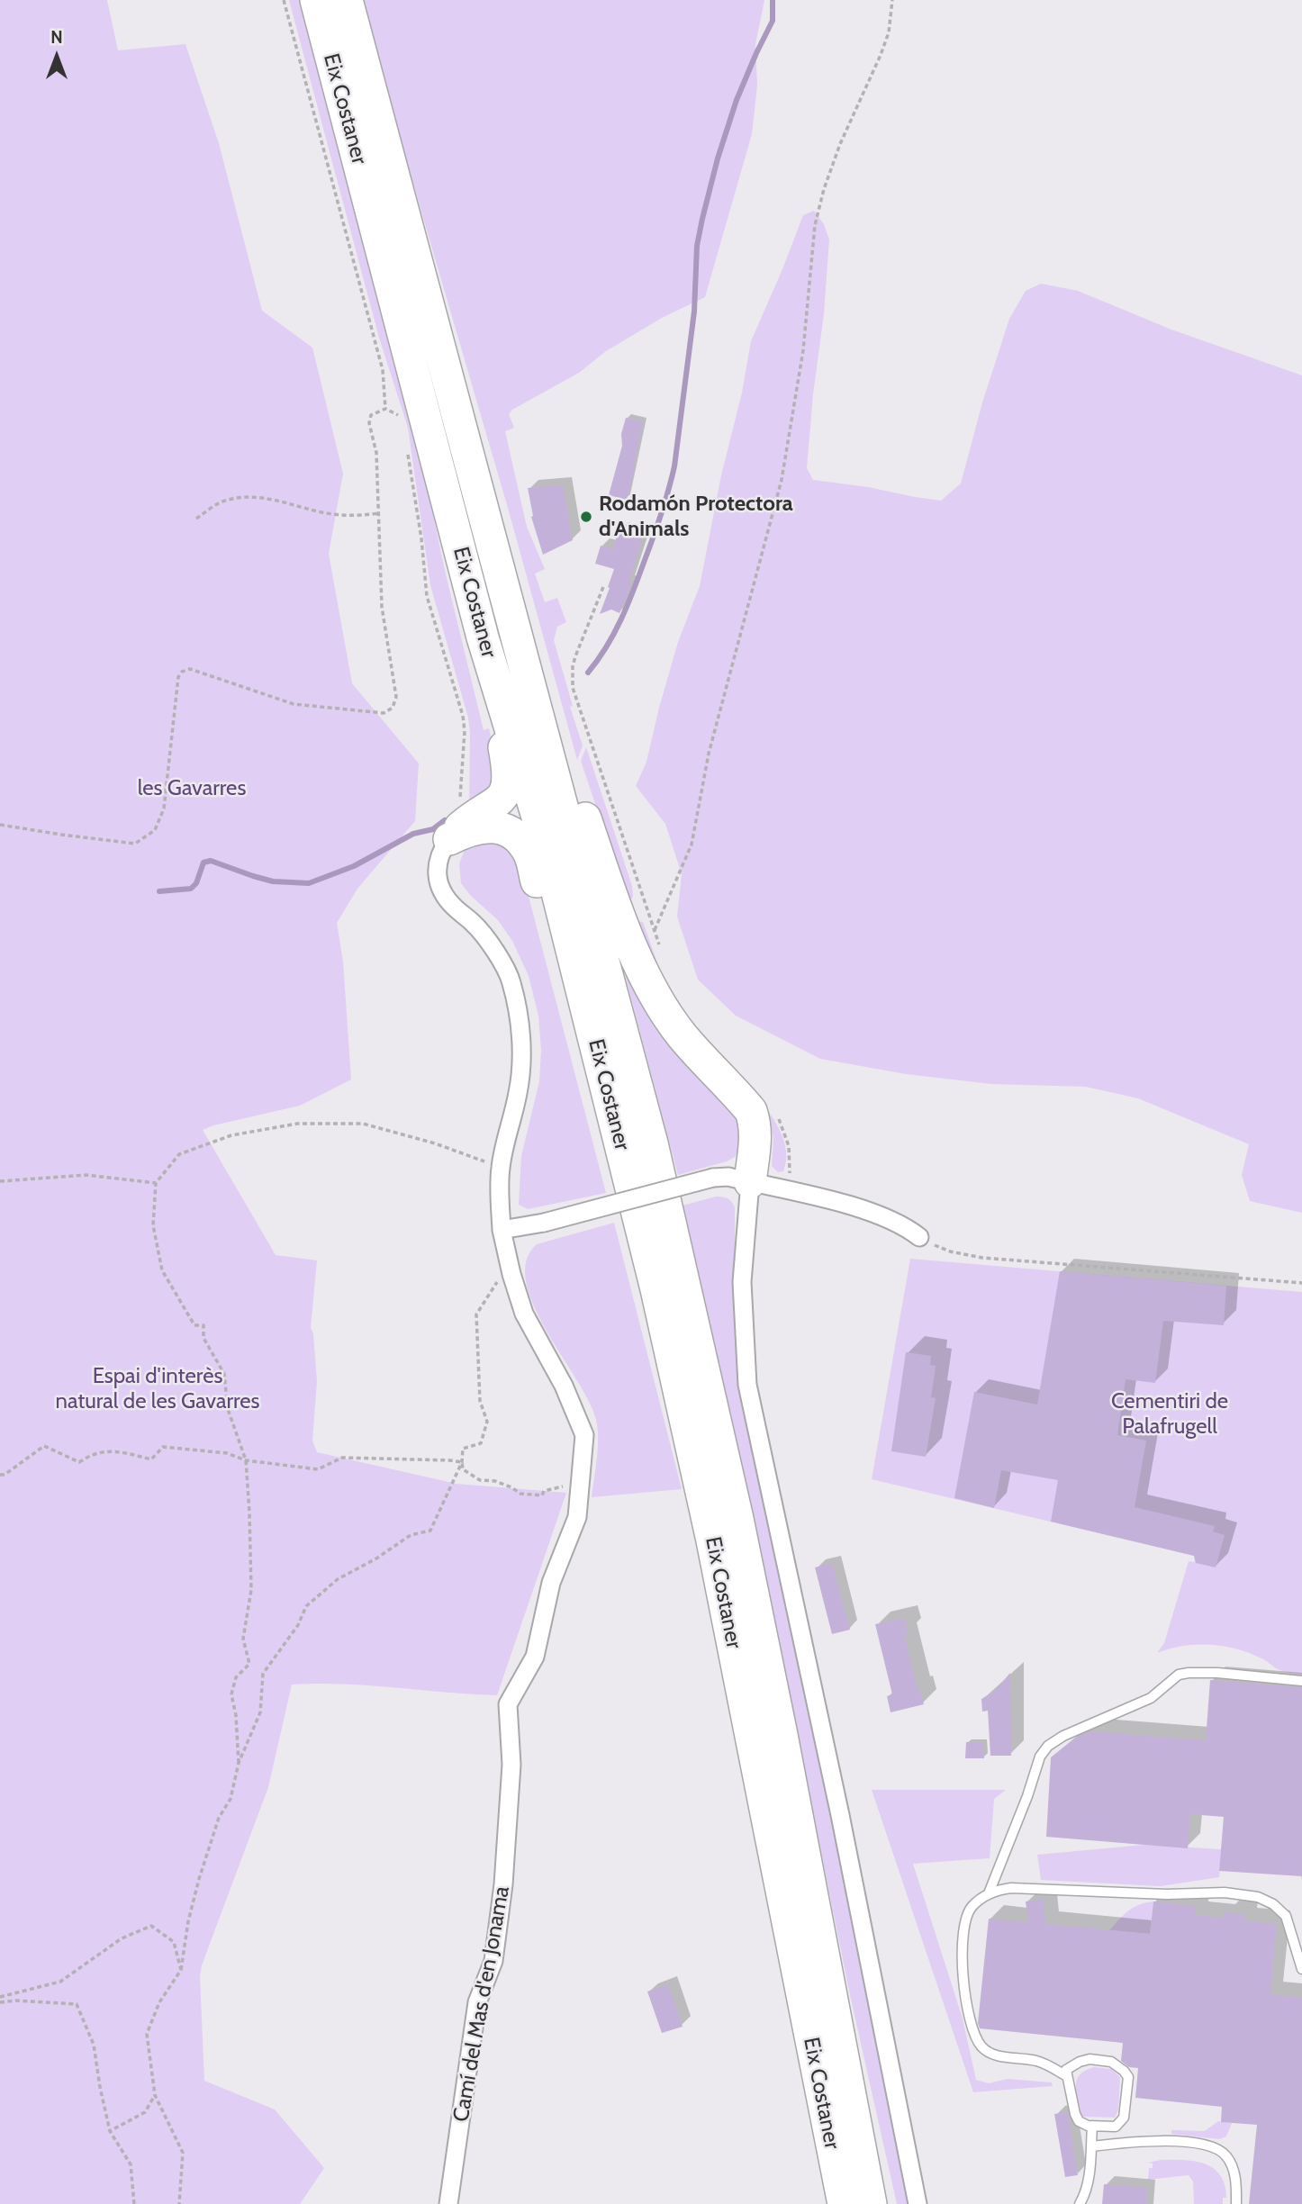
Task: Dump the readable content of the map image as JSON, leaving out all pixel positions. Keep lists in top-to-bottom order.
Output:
{
  "streets": {
    "highway": ["Eix Costaner"],
    "street": ["Camí del Mas d'en Jonama"]
  },
  "parks": ["les Gavarres", "Espai d'interès natural de les Gavarres", "Cementiri de Palafrugell"],
  "places": ["Rodamón Protectora d'Animals"],
  "north": "top"
}
